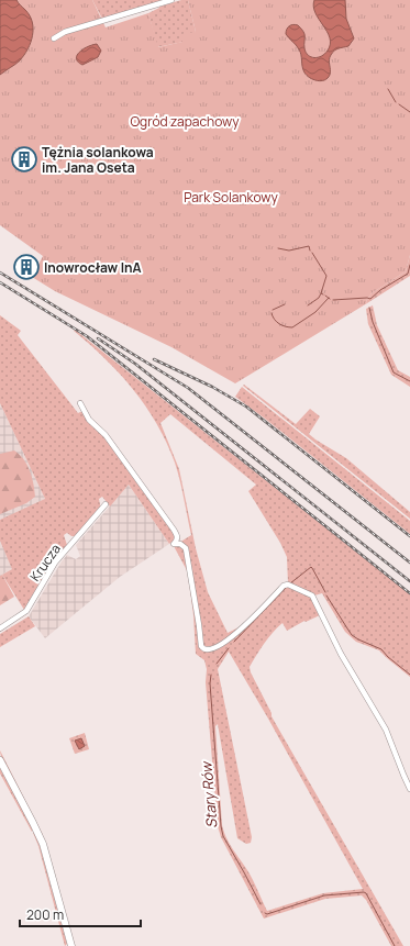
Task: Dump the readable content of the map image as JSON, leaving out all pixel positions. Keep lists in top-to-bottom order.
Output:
{
  "streets": {
    "street": ["Krucza"]
  },
  "water": ["Stary Rów"],
  "parks": ["Ogród zapachowy", "Park Solankowy"],
  "places": {
    "building": ["Tężnia solankowa im. Jana Oseta", "Inowrocław InA"]
  },
  "scale_bar": "200 m"
}
